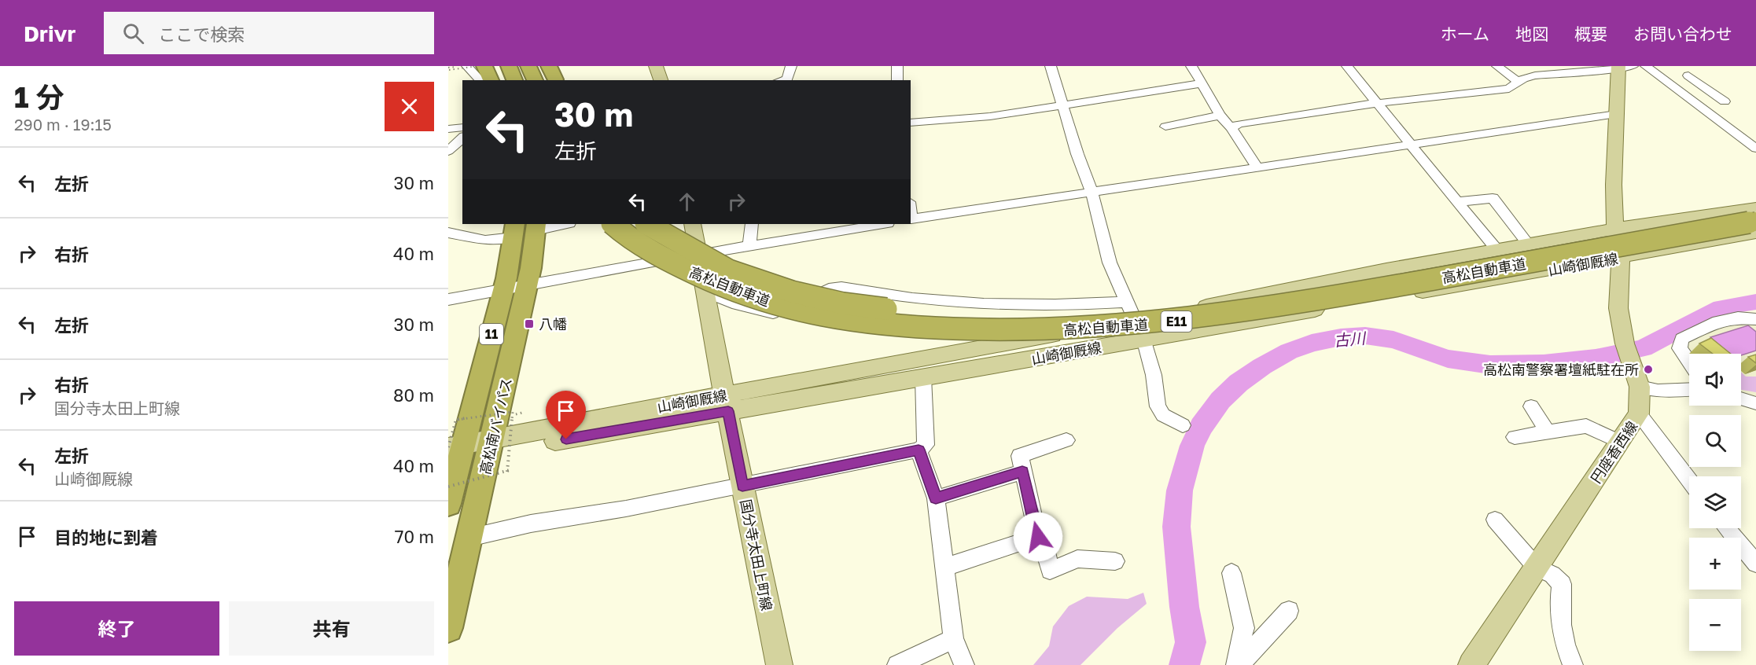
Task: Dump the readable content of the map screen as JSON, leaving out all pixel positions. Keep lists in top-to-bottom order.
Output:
{
  "streets": {
    "highway": [
      "高松自動車道",
      "E11",
      "11",
      "高松南バイパス"
    ],
    "main road": ["山崎御厩線", "円座香西線", "国分寺太田上町線"]
  },
  "crossings": [
    ["山崎御厩線", "高松自動車道"],
    ["山崎御厩線", "高松南バイパス"],
    ["山崎御厩線", "円座香西線"],
    ["山崎御厩線", "国分寺太田上町線"]
  ],
  "water": ["古川"],
  "places": {
    "transit": ["八幡"],
    "other": ["高松南警察署壇紙駐在所"]
  },
  "page": {
    "header": "Drivr",
    "search": "ここで検索",
    "nav": [
      "ホーム",
      "地図",
      "概要",
      "お問い合わせ"
    ],
    "heading": ["1 分", "290 m · 19:15"],
    "turn": ["30 m", "左折"],
    "list": [
      {
        "name": "左折",
        "value": "30 m"
      },
      {
        "name": "右折",
        "value": "40 m"
      },
      {
        "name": "左折",
        "value": "30 m"
      },
      {
        "name": "右折",
        "note": "国分寺太田上町線",
        "value": "80 m"
      },
      {
        "name": "左折",
        "note": "山崎御厩線",
        "value": "40 m"
      },
      {
        "name": "目的地に到着",
        "value": "70 m"
      }
    ],
    "map_buttons": ["+", "−"],
    "buttons": ["終了", "共有"]
  }
}
